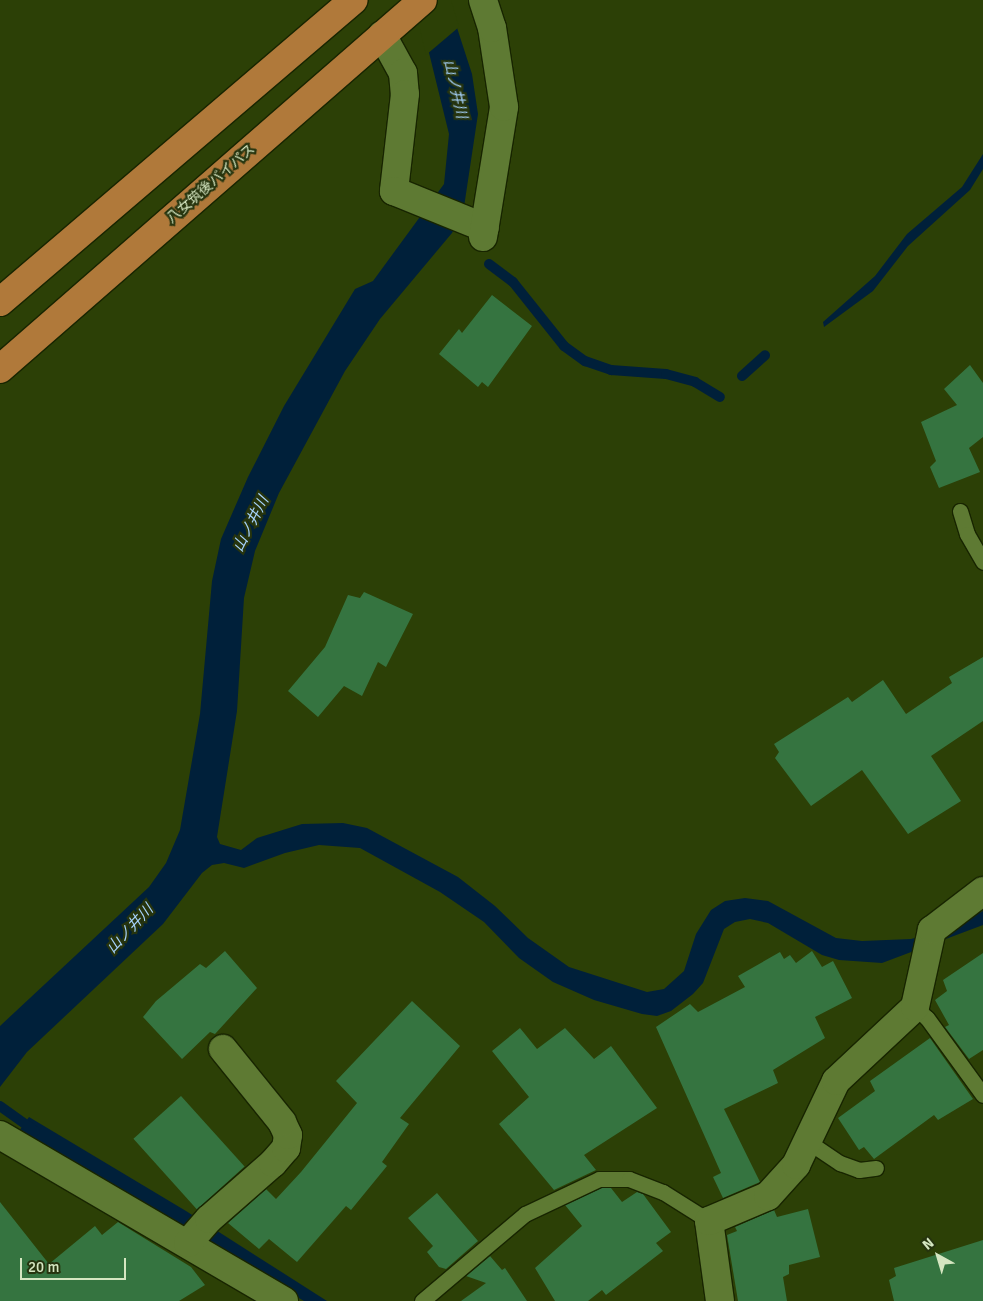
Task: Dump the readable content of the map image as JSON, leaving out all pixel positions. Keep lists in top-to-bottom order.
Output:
{
  "streets": {
    "highway": ["八女筑後バイパス"]
  },
  "water": ["山ノ井川"],
  "scale_bar": "20 m",
  "north": "top left"
}
